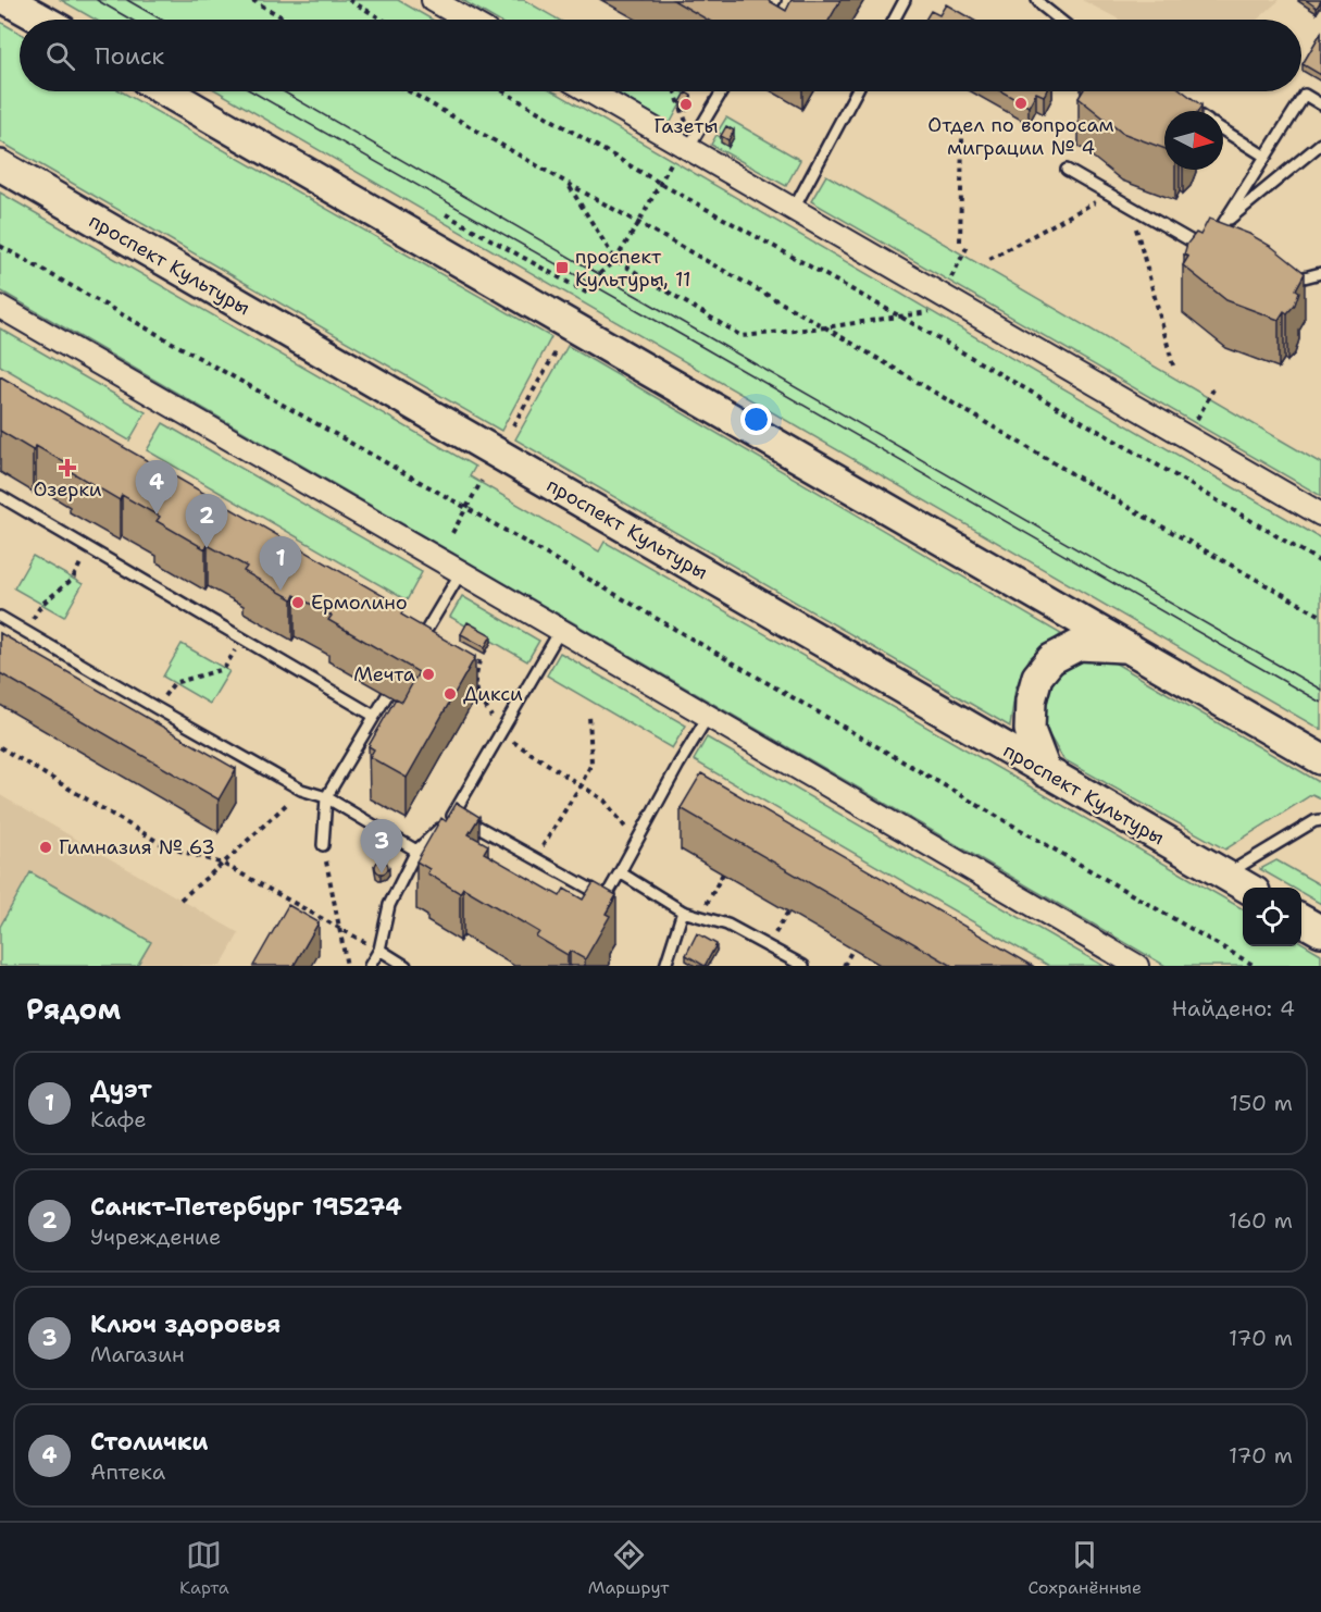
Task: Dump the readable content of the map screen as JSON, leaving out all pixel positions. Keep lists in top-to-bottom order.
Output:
{
  "streets": {
    "main road": ["проспект Культуры"]
  },
  "places": {
    "other": [
      "Отдел по вопросам миграции № 4",
      "Газеты",
      "Ермолино",
      "Мечта",
      "Дикси",
      "Гимназия № 63"
    ],
    "transit": ["проспект Культуры, 11"],
    "health": ["Озерки"]
  },
  "north": "right",
  "page": {
    "search": "Поиск",
    "pins": [
      "4",
      "2",
      "1",
      "3"
    ],
    "heading": ["Рядом", "Найдено: 4"],
    "list": [
      {
        "mark": "1",
        "name": "Дуэт",
        "note": "Кафе",
        "value": "150 m"
      },
      {
        "mark": "2",
        "name": "Санкт-Петербург 195274",
        "note": "Учреждение",
        "value": "160 m"
      },
      {
        "mark": "3",
        "name": "Ключ здоровья",
        "note": "Магазин",
        "value": "170 m"
      },
      {
        "mark": "4",
        "name": "Столички",
        "note": "Аптека",
        "value": "170 m"
      }
    ],
    "nav": ["Карта", "Маршрут", "Сохранённые"]
  }
}
